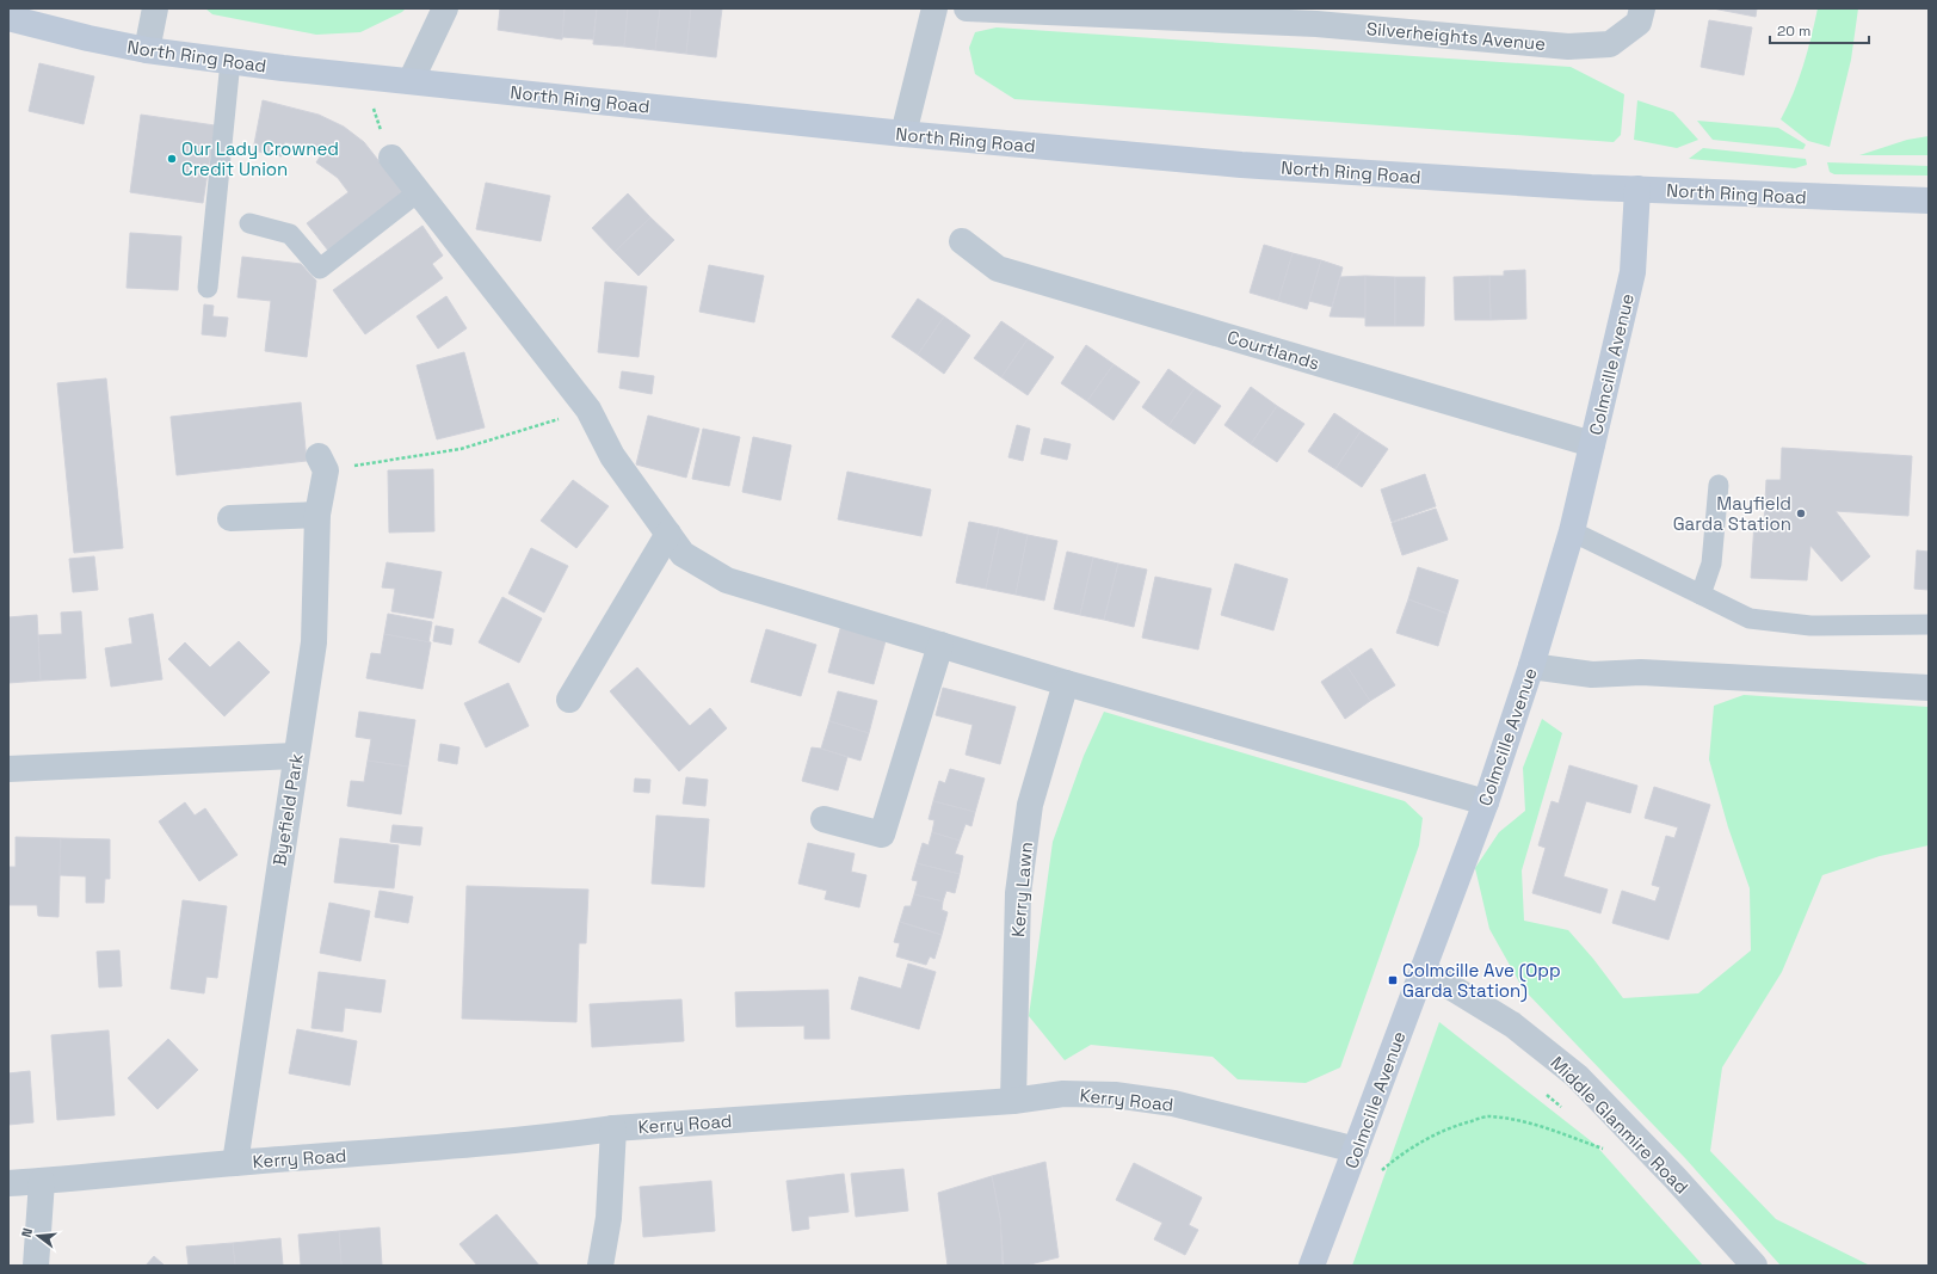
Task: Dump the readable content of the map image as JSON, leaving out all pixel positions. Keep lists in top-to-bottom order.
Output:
{
  "streets": {
    "main road": ["North Ring Road", "Colmcille Avenue"],
    "street": [
      "Silverheights Avenue",
      "Courtlands",
      "Byefield Park",
      "Kerry Lawn",
      "Kerry Road",
      "Middle Glanmire Road"
    ]
  },
  "crossings": [
    ["North Ring Road", "Colmcille Avenue"],
    ["Courtlands", "Colmcille Avenue"],
    ["Colmcille Avenue", "Kerry Road"],
    ["Colmcille Avenue", "Middle Glanmire Road"],
    ["Byefield Park", "Kerry Road"],
    ["Kerry Lawn", "Kerry Road"]
  ],
  "places": {
    "other": ["Our Lady Crowned Credit Union", "Mayfield Garda Station"],
    "transit": ["Colmcille Ave (Opp Garda Station)"]
  },
  "scale_bar": "20 m",
  "north": "left"
}
